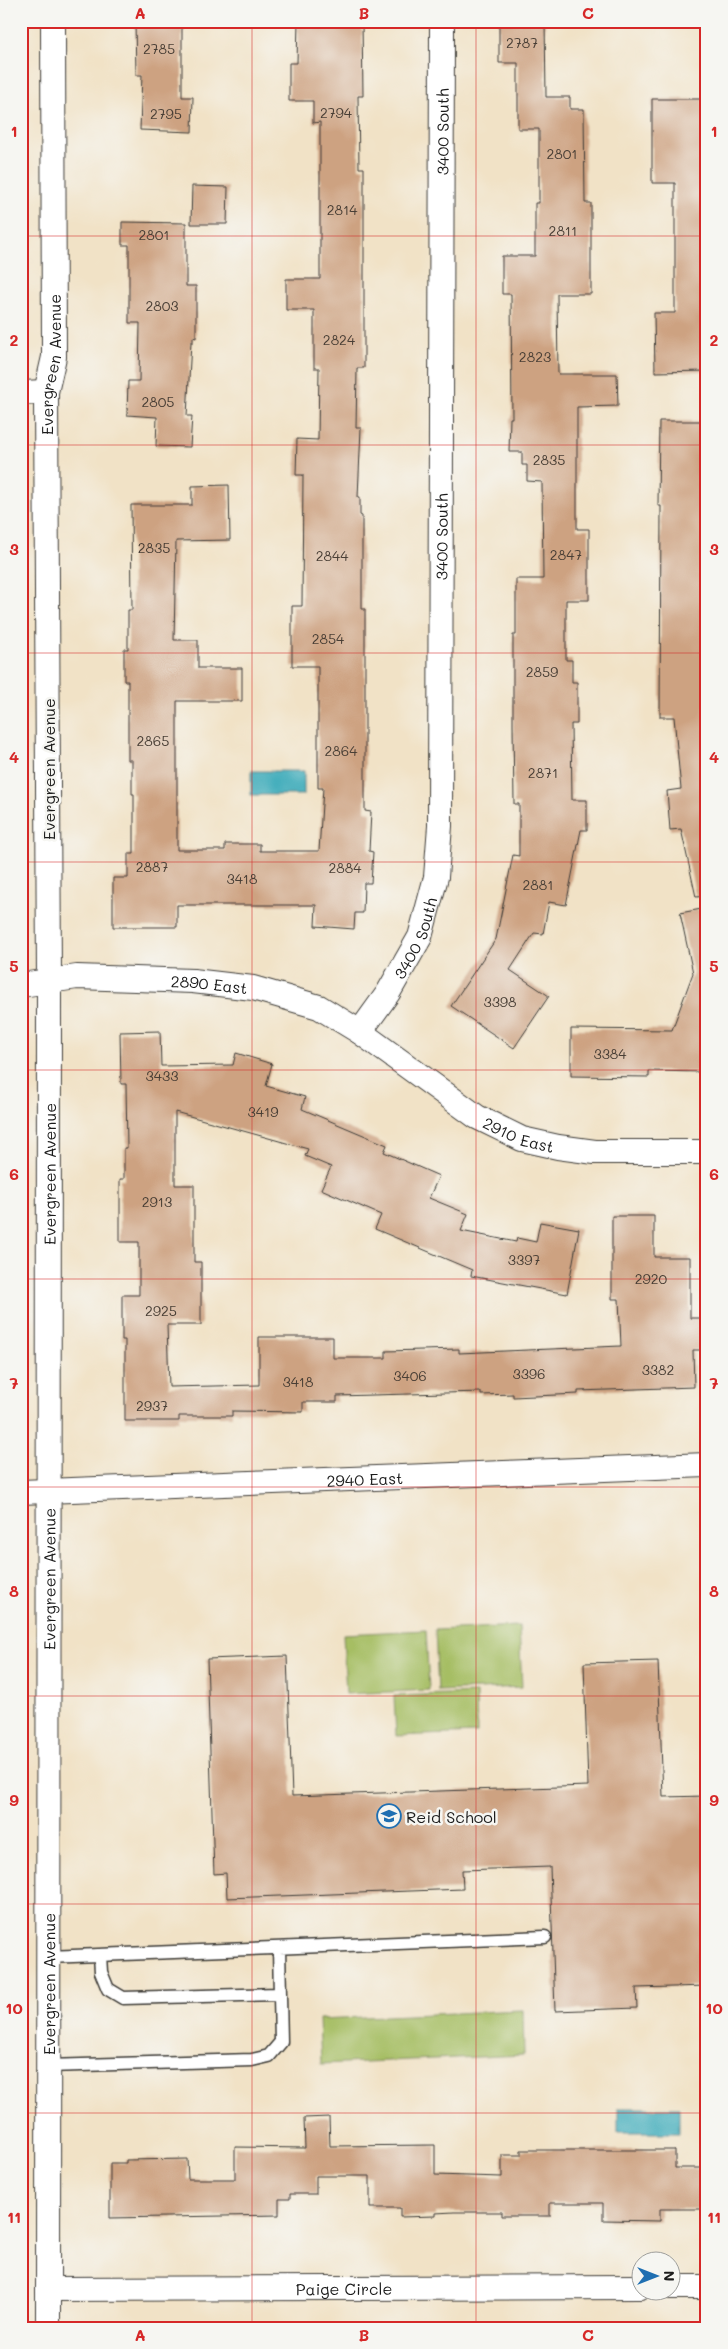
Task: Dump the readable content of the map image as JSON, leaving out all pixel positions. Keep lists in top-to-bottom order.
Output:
{
  "streets": {
    "street": [
      "3400 South",
      "Evergreen Avenue",
      "2890 East",
      "2910 East",
      "2940 East",
      "Paige Circle"
    ]
  },
  "crossings": [
    ["3400 South", "2890 East"],
    ["3400 South", "2910 East"],
    ["Evergreen Avenue", "2890 East"],
    ["Evergreen Avenue", "2940 East"],
    ["Evergreen Avenue", "Paige Circle"],
    ["2890 East", "2910 East"]
  ],
  "places": {
    "school or university": ["Reid School"]
  },
  "house_numbers": [
    "2787",
    "2785",
    "2794",
    "2795",
    "2801",
    "2814",
    "2811",
    "2801",
    "2803",
    "2824",
    "2823",
    "2805",
    "2835",
    "2835",
    "2847",
    "2844",
    "2854",
    "2859",
    "2865",
    "2864",
    "2871",
    "2887",
    "2884",
    "3418",
    "2881",
    "3398",
    "3384",
    "3433",
    "3419",
    "2913",
    "3397",
    "2920",
    "2925",
    "3382",
    "3396",
    "3406",
    "3418",
    "2937"
  ],
  "north": "right",
  "grid": {
    "columns": ["A", "B", "C"],
    "rows": [
      "1",
      "2",
      "3",
      "4",
      "5",
      "6",
      "7",
      "8",
      "9",
      "10",
      "11"
    ]
  }
}
